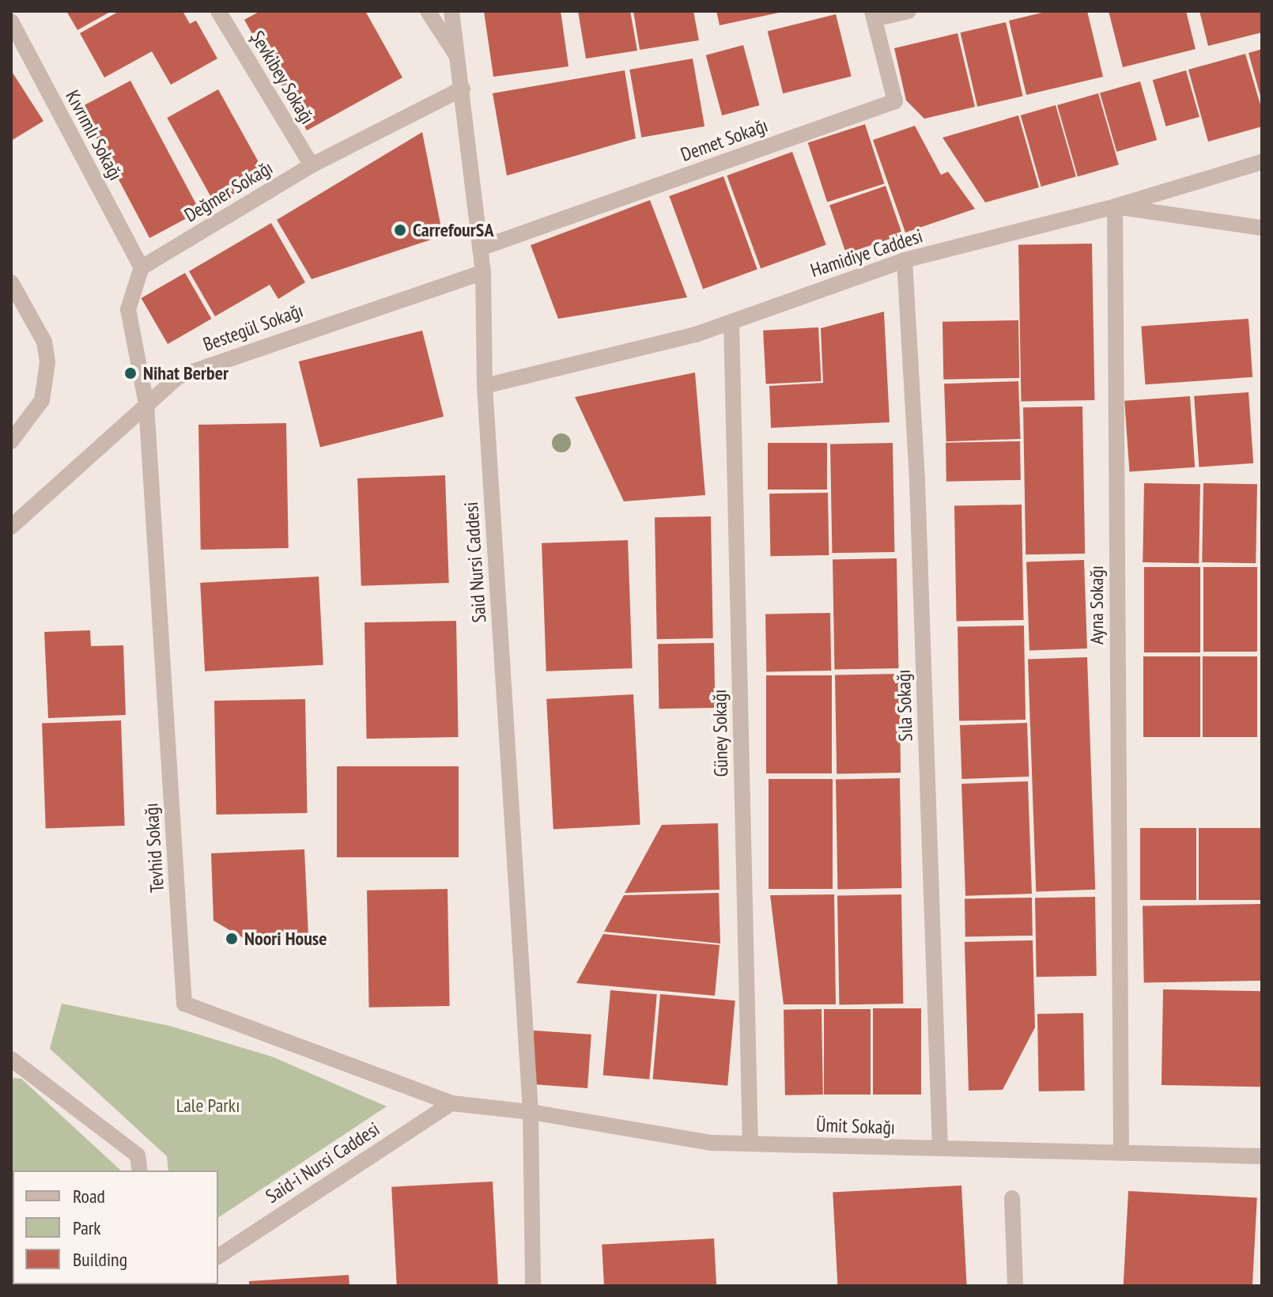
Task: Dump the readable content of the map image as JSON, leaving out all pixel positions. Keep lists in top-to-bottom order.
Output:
{
  "streets": {
    "street": [
      "Şevkibey Sokağı",
      "Kıvrımlı Sokağı",
      "Demet Sokağı",
      "Değmer Sokağı",
      "Hamidiye Caddesi",
      "Bestegül Sokağı",
      "Said Nursi Caddesi",
      "Ayna Sokağı",
      "Sıla Sokağı",
      "Güney Sokağı",
      "Tevhid Sokağı",
      "Ümit Sokağı",
      "Said-i Nursi Caddesi"
    ]
  },
  "crossings": [
    ["Şevkibey Sokağı", "Değmer Sokağı"],
    ["Kıvrımlı Sokağı", "Değmer Sokağı"],
    ["Demet Sokağı", "Said Nursi Caddesi"],
    ["Değmer Sokağı", "Said Nursi Caddesi"],
    ["Hamidiye Caddesi", "Said Nursi Caddesi"],
    ["Hamidiye Caddesi", "Ayna Sokağı"],
    ["Hamidiye Caddesi", "Sıla Sokağı"],
    ["Hamidiye Caddesi", "Güney Sokağı"],
    ["Bestegül Sokağı", "Said Nursi Caddesi"],
    ["Bestegül Sokağı", "Tevhid Sokağı"],
    ["Said Nursi Caddesi", "Ümit Sokağı"],
    ["Ayna Sokağı", "Ümit Sokağı"],
    ["Sıla Sokağı", "Ümit Sokağı"],
    ["Güney Sokağı", "Ümit Sokağı"],
    ["Tevhid Sokağı", "Ümit Sokağı"],
    ["Tevhid Sokağı", "Said-i Nursi Caddesi"],
    ["Ümit Sokağı", "Said-i Nursi Caddesi"]
  ],
  "parks": ["Lale Parkı"],
  "places": ["CarrefourSA", "Nihat Berber", "Noori House"],
  "legend": ["Road", "Park", "Building"]
}
